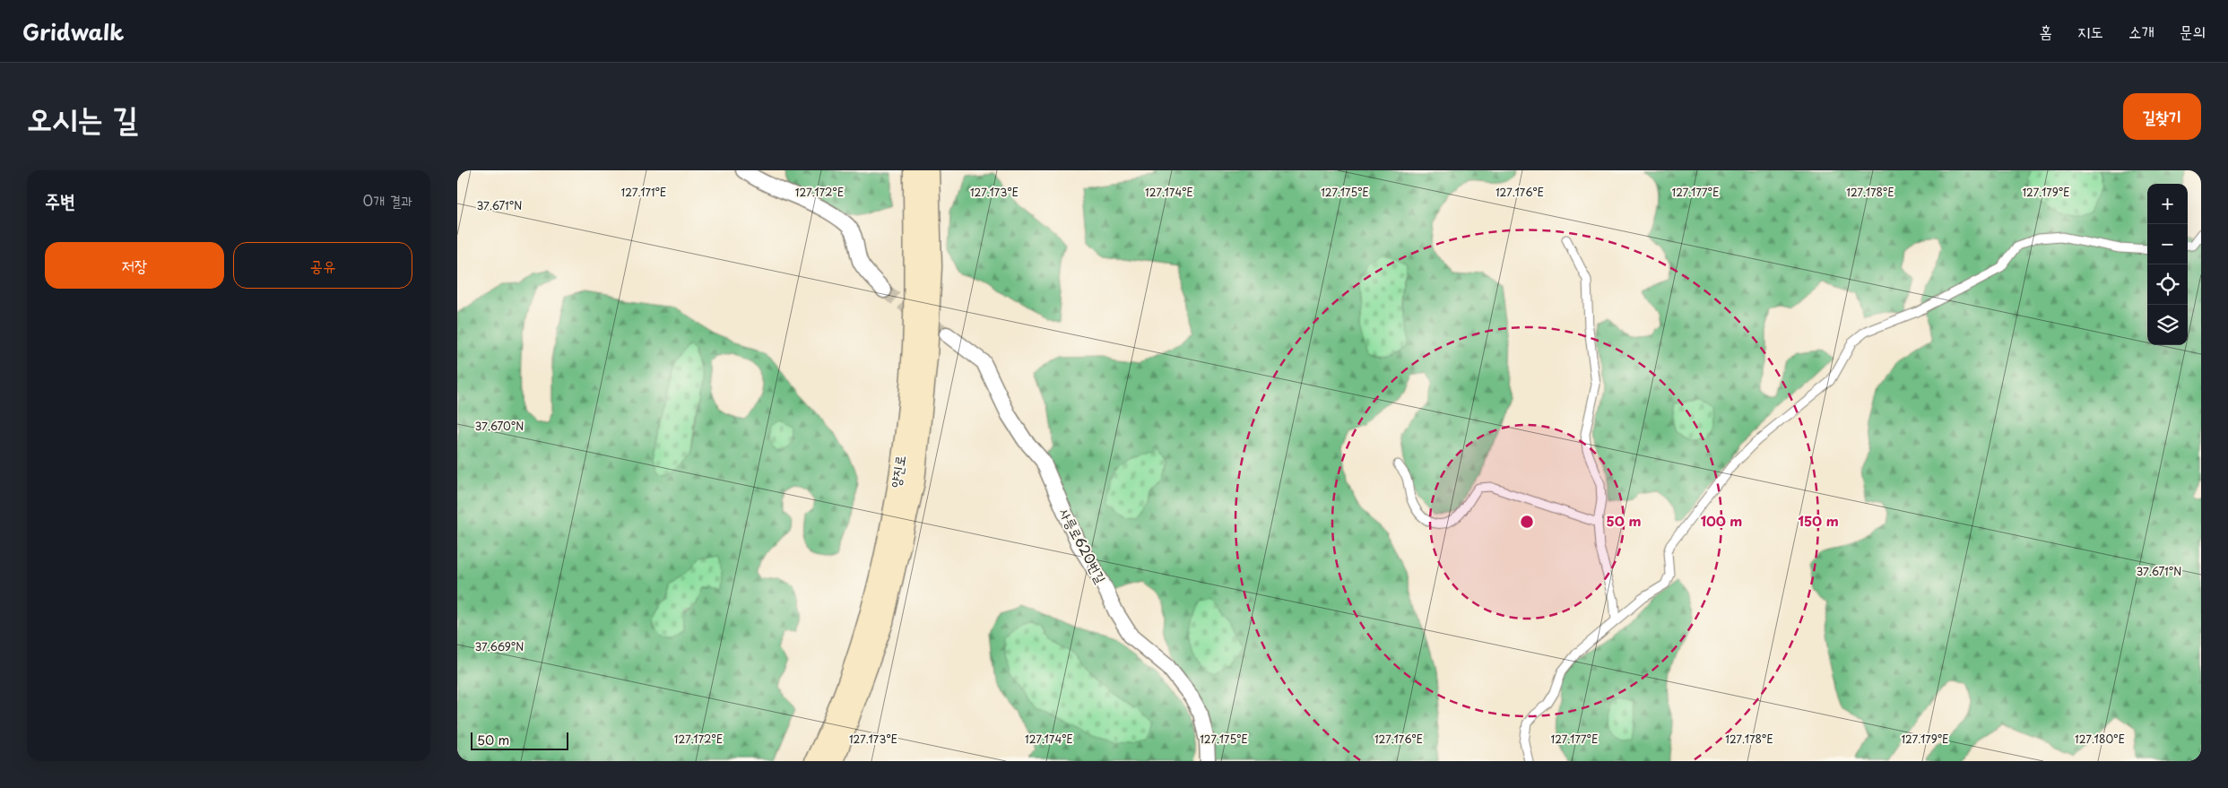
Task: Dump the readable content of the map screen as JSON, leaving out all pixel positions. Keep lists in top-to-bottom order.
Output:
{
  "streets": {
    "main road": ["양진로"],
    "street": ["사릉로620번길"]
  },
  "scale_bar": "50 m",
  "page": {
    "header": "Gridwalk",
    "nav": [
      "홈",
      "지도",
      "소개",
      "문의"
    ],
    "title": "오시는 길",
    "buttons": [
      "길찾기",
      ["저장", "공유"]
    ],
    "heading": ["주변", "0개 결과"],
    "map_buttons": ["+", "−"],
    "scale": "50 m"
  },
  "coordinates": [
    "127.171°E",
    "127.172°E",
    "127.173°E",
    "127.174°E",
    "127.175°E",
    "127.176°E",
    "127.177°E",
    "127.178°E",
    "127.179°E",
    "37.671°N",
    "37.670°N",
    "37.669°N",
    "127.180°E"
  ],
  "rings": ["50 m", "100 m", "150 m"]
}
